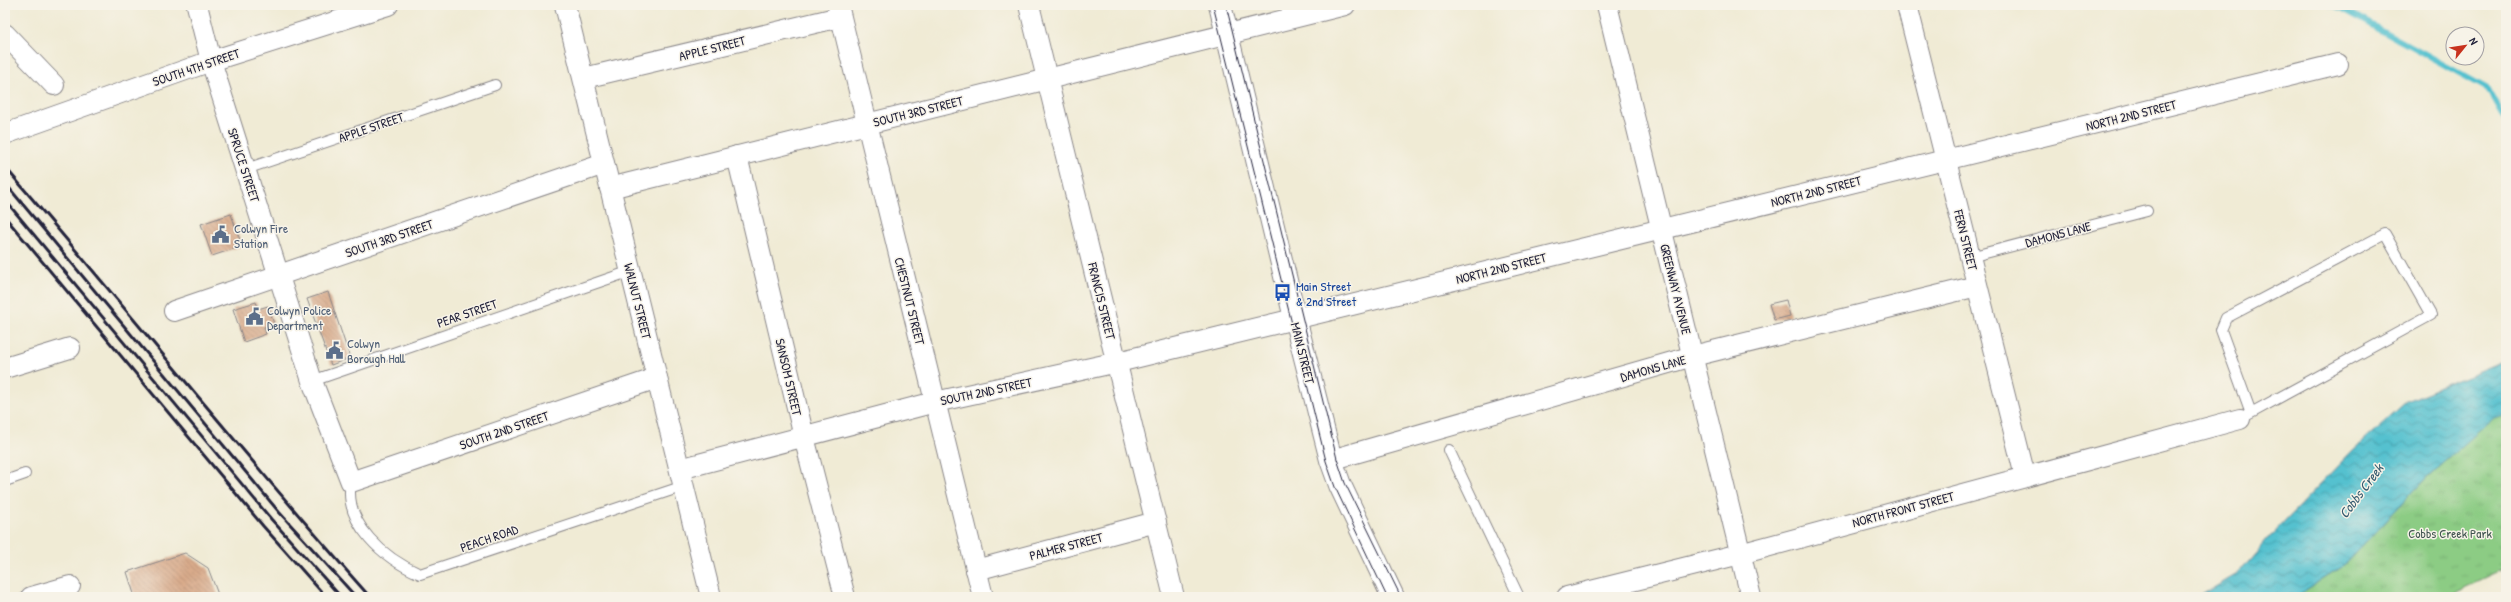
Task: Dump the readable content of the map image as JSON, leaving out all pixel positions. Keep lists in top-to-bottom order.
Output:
{
  "streets": {
    "main road": ["MAIN STREET"],
    "street": [
      "APPLE STREET",
      "SOUTH 4TH STREET",
      "SOUTH 3RD STREET",
      "NORTH 2ND STREET",
      "SPRUCE STREET",
      "DAMONS LANE",
      "FERN STREET",
      "GREENWAY AVENUE",
      "WALNUT STREET",
      "CHESTNUT STREET",
      "FRANCIS STREET",
      "SANSOM STREET",
      "SOUTH 2ND STREET",
      "NORTH FRONT STREET",
      "PALMER STREET"
    ],
    "lane": ["PEAR STREET", "PEACH ROAD"]
  },
  "crossings": [
    ["APPLE STREET", "SPRUCE STREET"],
    ["APPLE STREET", "WALNUT STREET"],
    ["APPLE STREET", "CHESTNUT STREET"],
    ["SOUTH 4TH STREET", "SPRUCE STREET"],
    ["SOUTH 3RD STREET", "SPRUCE STREET"],
    ["SOUTH 3RD STREET", "WALNUT STREET"],
    ["SOUTH 3RD STREET", "CHESTNUT STREET"],
    ["SOUTH 3RD STREET", "FRANCIS STREET"],
    ["SOUTH 3RD STREET", "MAIN STREET"],
    ["SOUTH 3RD STREET", "SANSOM STREET"],
    ["NORTH 2ND STREET", "FERN STREET"],
    ["NORTH 2ND STREET", "GREENWAY AVENUE"],
    ["NORTH 2ND STREET", "MAIN STREET"],
    ["NORTH 2ND STREET", "SOUTH 2ND STREET"],
    ["SPRUCE STREET", "PEAR STREET"],
    ["SPRUCE STREET", "SOUTH 2ND STREET"],
    ["SPRUCE STREET", "PEACH ROAD"],
    ["DAMONS LANE", "FERN STREET"],
    ["DAMONS LANE", "GREENWAY AVENUE"],
    ["DAMONS LANE", "MAIN STREET"],
    ["FERN STREET", "NORTH FRONT STREET"],
    ["GREENWAY AVENUE", "NORTH FRONT STREET"],
    ["WALNUT STREET", "PEAR STREET"],
    ["WALNUT STREET", "SOUTH 2ND STREET"],
    ["WALNUT STREET", "PEACH ROAD"],
    ["CHESTNUT STREET", "SOUTH 2ND STREET"],
    ["CHESTNUT STREET", "PALMER STREET"],
    ["FRANCIS STREET", "SOUTH 2ND STREET"],
    ["FRANCIS STREET", "PALMER STREET"],
    ["MAIN STREET", "SOUTH 2ND STREET"],
    ["SANSOM STREET", "SOUTH 2ND STREET"],
    ["SOUTH 2ND STREET", "PEACH ROAD"]
  ],
  "water": ["Cobbs Creek"],
  "parks": ["Cobbs Creek Park"],
  "places": {
    "public building": ["Colwyn Fire Station", "Colwyn Police Department", "Colwyn Borough Hall"],
    "bus stop": ["Main Street & 2nd Street"]
  },
  "north": "top right"
}
